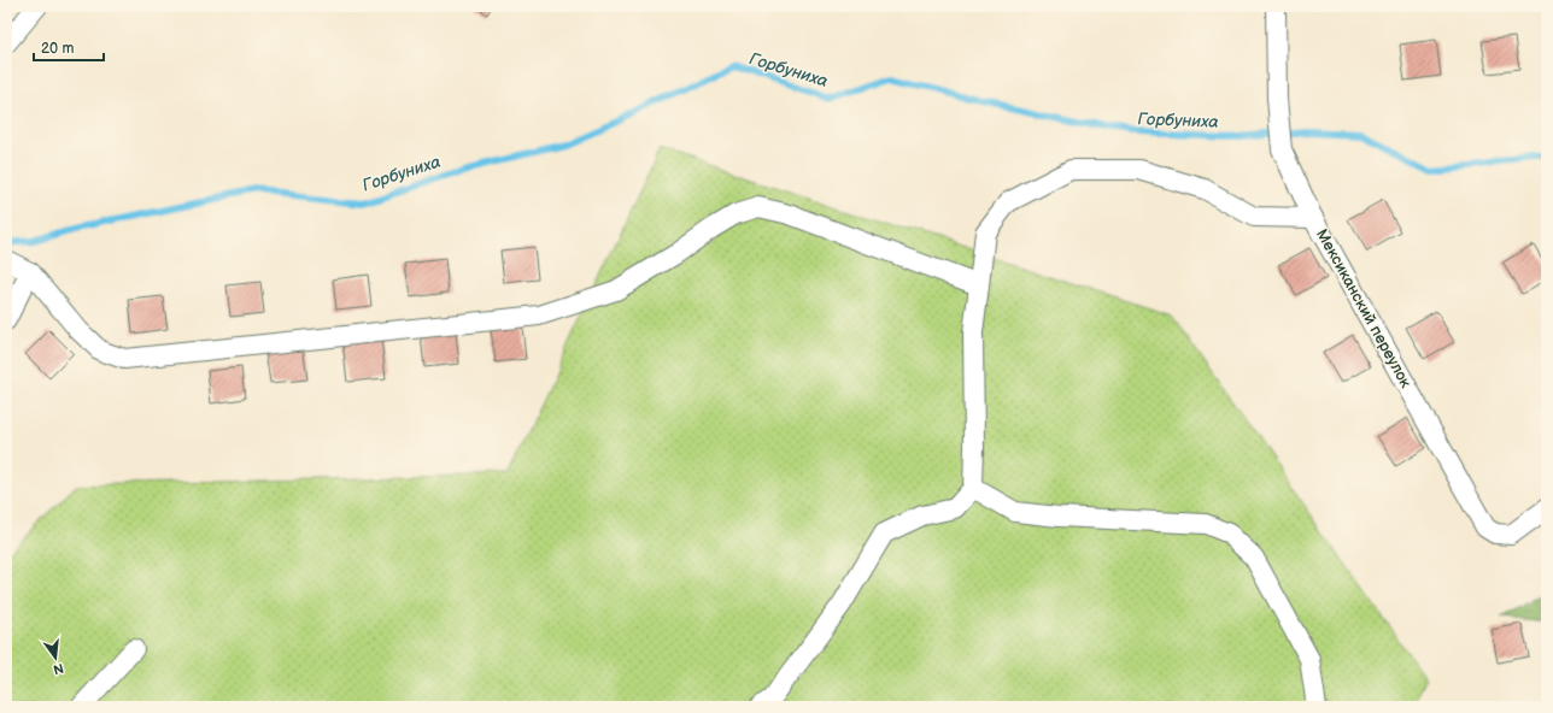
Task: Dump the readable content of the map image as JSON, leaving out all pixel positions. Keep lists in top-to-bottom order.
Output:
{
  "streets": {
    "street": ["Мексиканский переулок"]
  },
  "water": ["Горбуниха"],
  "scale_bar": "20 m",
  "north": "bottom"
}
